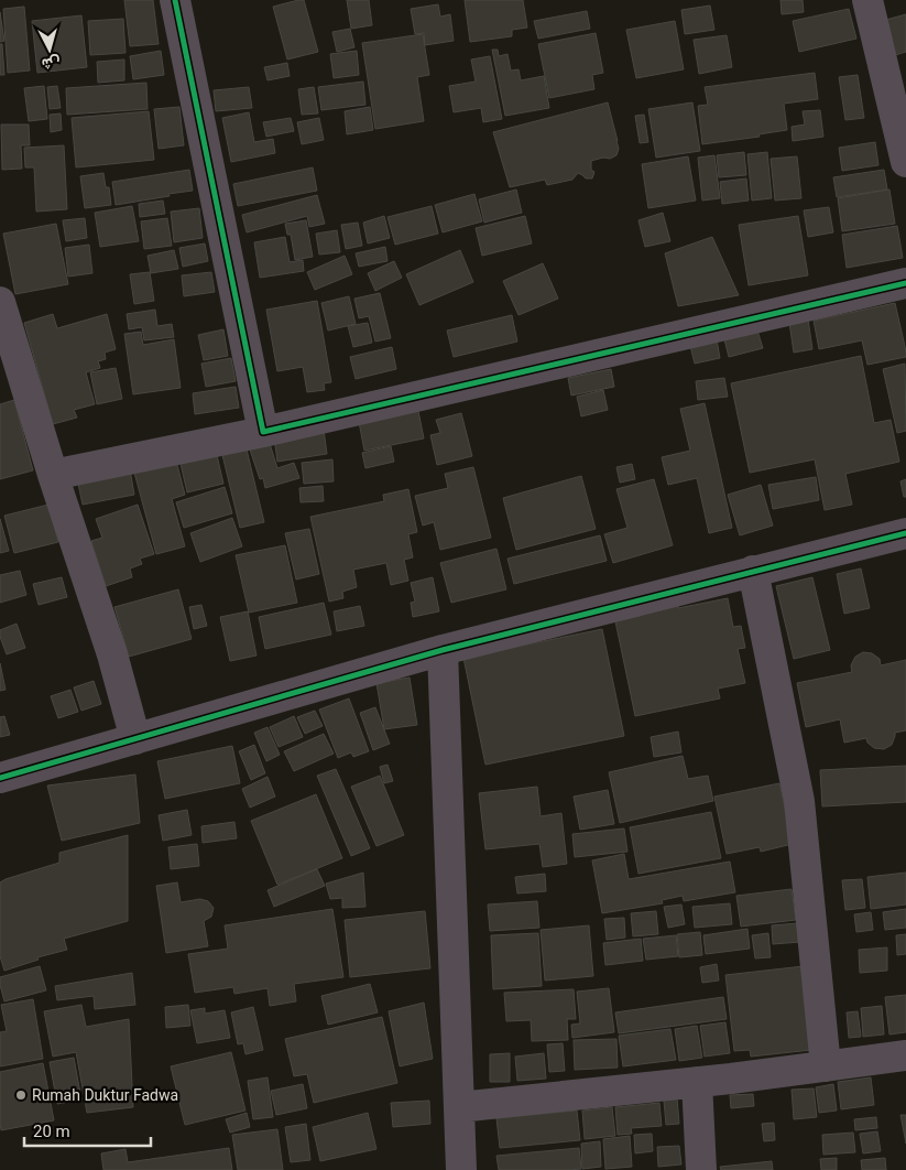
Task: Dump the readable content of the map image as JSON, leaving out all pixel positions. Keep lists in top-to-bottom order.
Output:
{
  "places": ["Rumah Duktur Fadwa"],
  "scale_bar": "20 m",
  "north": "bottom"
}
